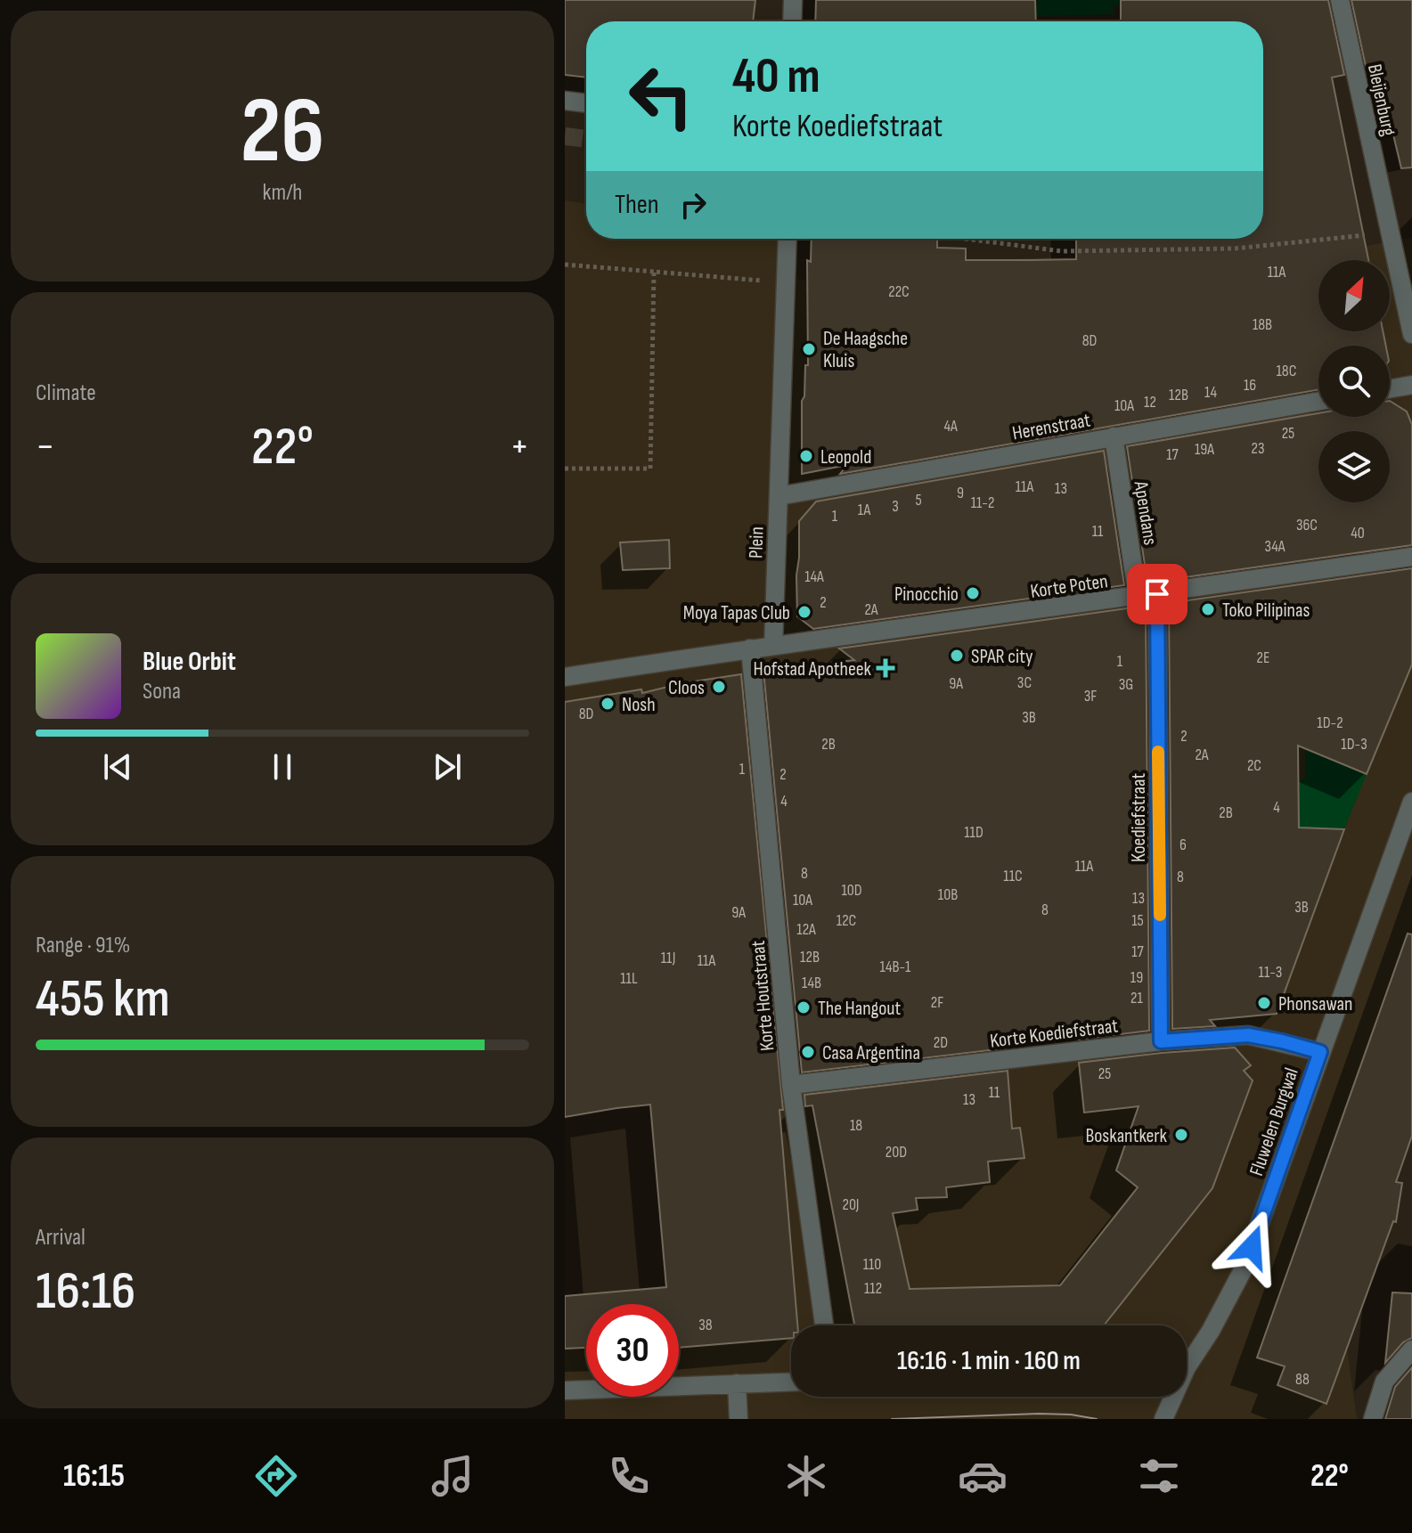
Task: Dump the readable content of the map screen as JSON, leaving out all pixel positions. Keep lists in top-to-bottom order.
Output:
{
  "streets": {
    "street": [
      "Bleijenburg",
      "Herenstraat",
      "Apendans",
      "Plein",
      "Korte Poten",
      "Koediefstraat",
      "Korte Houtstraat",
      "Korte Koediefstraat",
      "Fluwelen Burgwal"
    ]
  },
  "crossings": [
    ["Herenstraat", "Apendans"],
    ["Herenstraat", "Plein"],
    ["Apendans", "Korte Poten"],
    ["Plein", "Korte Poten"],
    ["Korte Poten", "Koediefstraat"],
    ["Koediefstraat", "Korte Koediefstraat"],
    ["Korte Houtstraat", "Korte Koediefstraat"],
    ["Korte Koediefstraat", "Fluwelen Burgwal"]
  ],
  "places": {
    "other": [
      "De Haagsche Kluis",
      "Leopold",
      "Pinocchio",
      "Toko Pilipinas",
      "Moya Tapas Club",
      "SPAR city",
      "Cloos",
      "Nosh",
      "Phonsawan",
      "The Hangout",
      "Casa Argentina",
      "Boskantkerk"
    ],
    "health": ["Hofstad Apotheek"]
  },
  "house_numbers": [
    "11A",
    "22C",
    "18B",
    "8D",
    "18C",
    "16",
    "14",
    "12B",
    "12",
    "10A",
    "4A",
    "25",
    "23",
    "19A",
    "17",
    "11A",
    "13",
    "9",
    "5",
    "11-2",
    "3",
    "1A",
    "1",
    "36C",
    "11",
    "40",
    "34A",
    "14A",
    "2",
    "2A",
    "2E",
    "1",
    "3C",
    "9A",
    "3G",
    "3F",
    "8D",
    "3B",
    "1D-2",
    "2",
    "2B",
    "1D-3",
    "2A",
    "2C",
    "1",
    "2",
    "4",
    "4",
    "2B",
    "11D",
    "6",
    "11A",
    "8",
    "11C",
    "8",
    "10D",
    "10B",
    "13",
    "10A",
    "3B",
    "8",
    "9A",
    "12C",
    "15",
    "12A",
    "17",
    "12B",
    "11J",
    "11A",
    "14B-1",
    "11-3",
    "19",
    "11L",
    "14B",
    "21",
    "2F",
    "2D",
    "25",
    "11",
    "13",
    "18",
    "20D",
    "20J",
    "110",
    "112",
    "38",
    "88"
  ],
  "north": "top right",
  "page": {
    "tile": [
      ["26", "km/h"],
      "Climate",
      ["Range · 91%", "455 km"],
      ["Arrival", "16:16"]
    ],
    "turn": ["40 m", "Korte Koediefstraat"],
    "then": "Then",
    "heat": ["−", "22°", "+"],
    "song": ["Blue Orbit", "Sona"],
    "limit": "30",
    "trip": "16:16 · 1 min · 160 m",
    "tabs": ["16:15", "22°"]
  }
}
